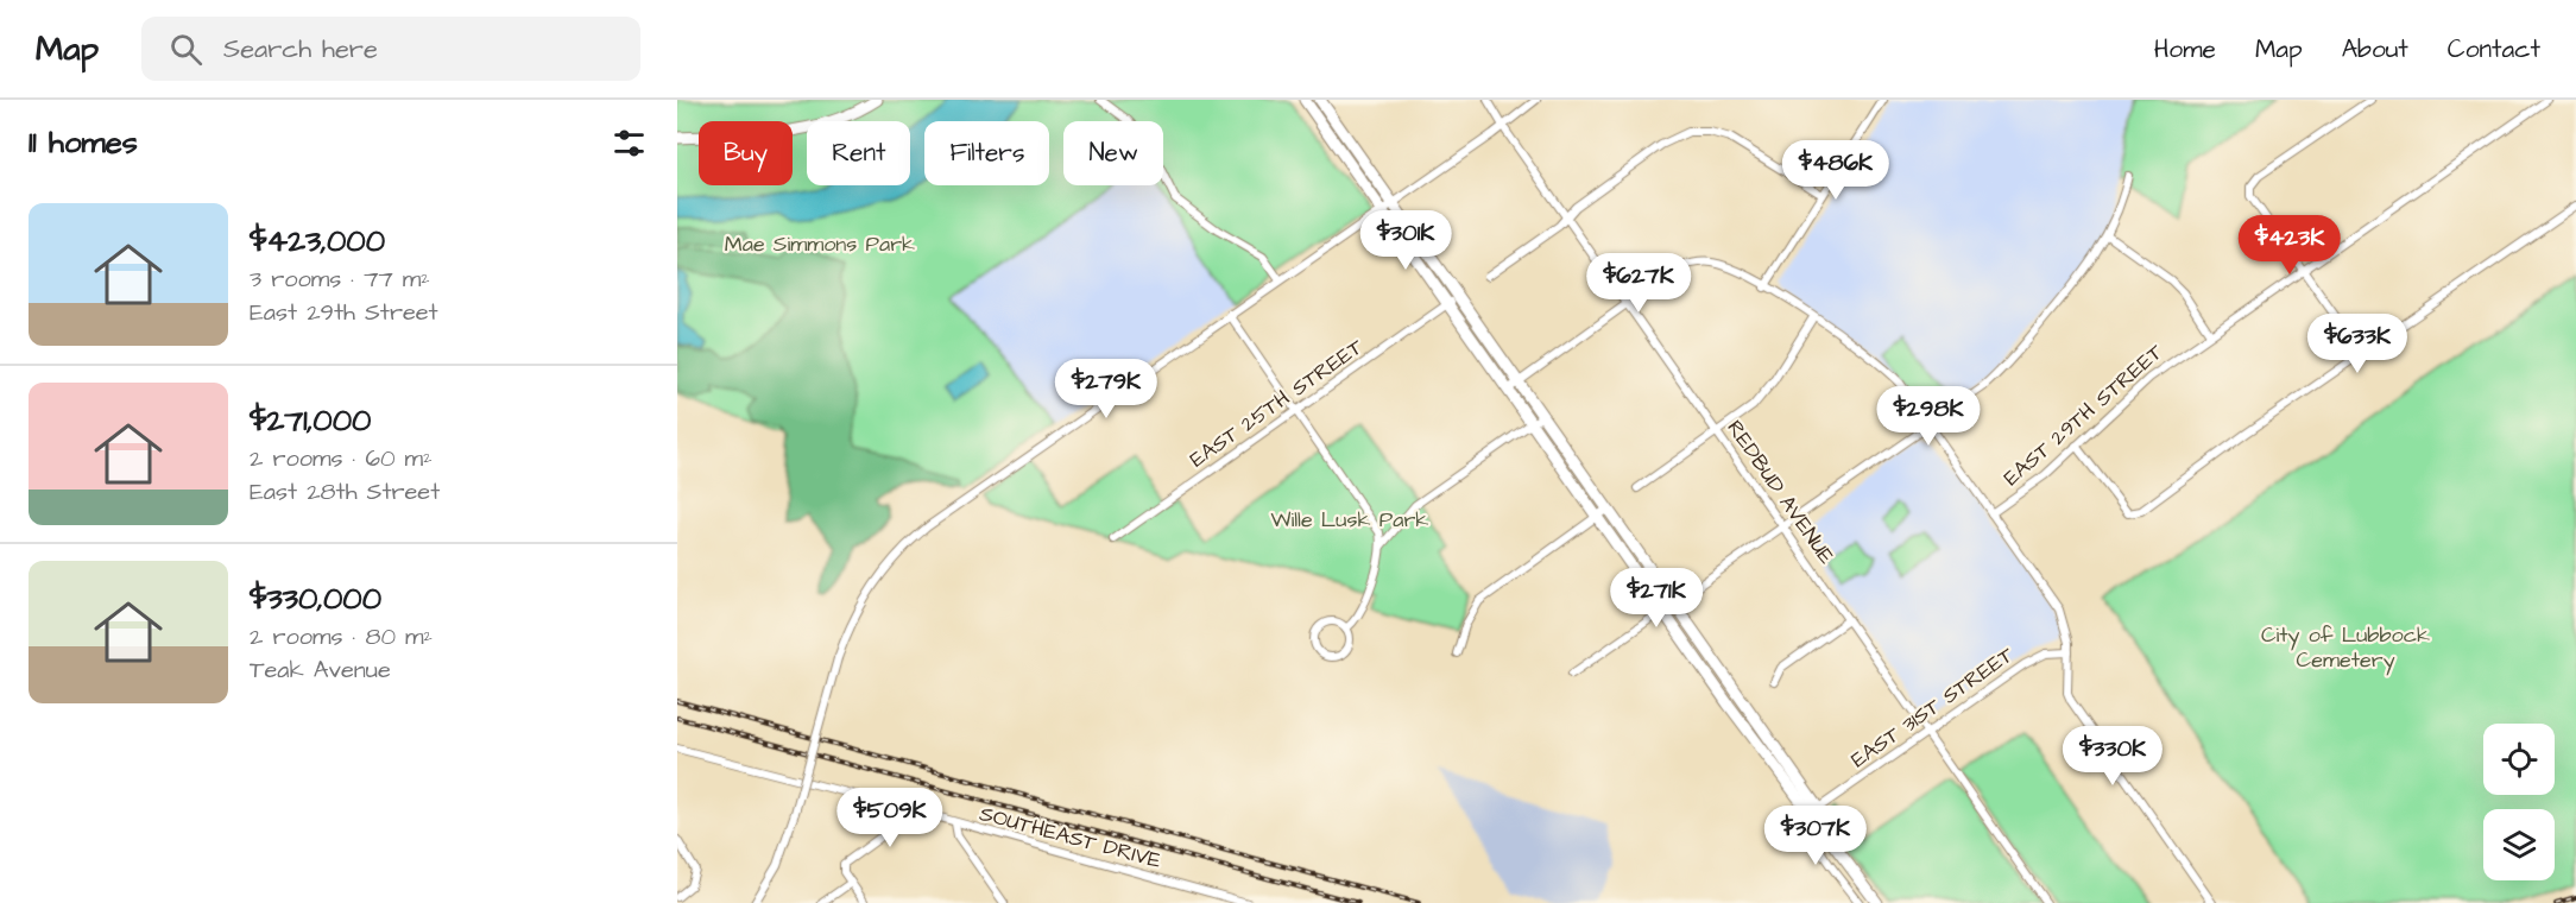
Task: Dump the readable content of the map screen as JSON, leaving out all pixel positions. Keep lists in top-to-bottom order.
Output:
{
  "streets": {
    "street": [
      "EAST 25TH STREET",
      "EAST 29TH STREET",
      "REDBUD AVENUE",
      "EAST 31ST STREET",
      "SOUTHEAST DRIVE"
    ]
  },
  "crossings": [
    ["REDBUD AVENUE", "EAST 31ST STREET"]
  ],
  "parks": ["Mae Simmons Park", "Wille Lusk Park", "City of Lubbock Cemetery"],
  "page": {
    "header": "Map",
    "search": "Search here",
    "nav": [
      "Home",
      "Map",
      "About",
      "Contact"
    ],
    "heading": "11 homes",
    "chip": [
      "Buy",
      "Rent",
      "Filters",
      "New"
    ],
    "price": [
      "$486K",
      "$301K",
      "$423K",
      "$627K",
      "$633K",
      "$279K",
      "$298K",
      "$271K",
      "$330K",
      "$509K",
      "$307K"
    ],
    "list": [
      {
        "name": "$423,000",
        "note": "3 rooms · 77 m² · East 29th Street"
      },
      {
        "name": "$271,000",
        "note": "2 rooms · 60 m² · East 28th Street"
      },
      {
        "name": "$330,000",
        "note": "2 rooms · 80 m² · Teak Avenue"
      }
    ]
  }
}
